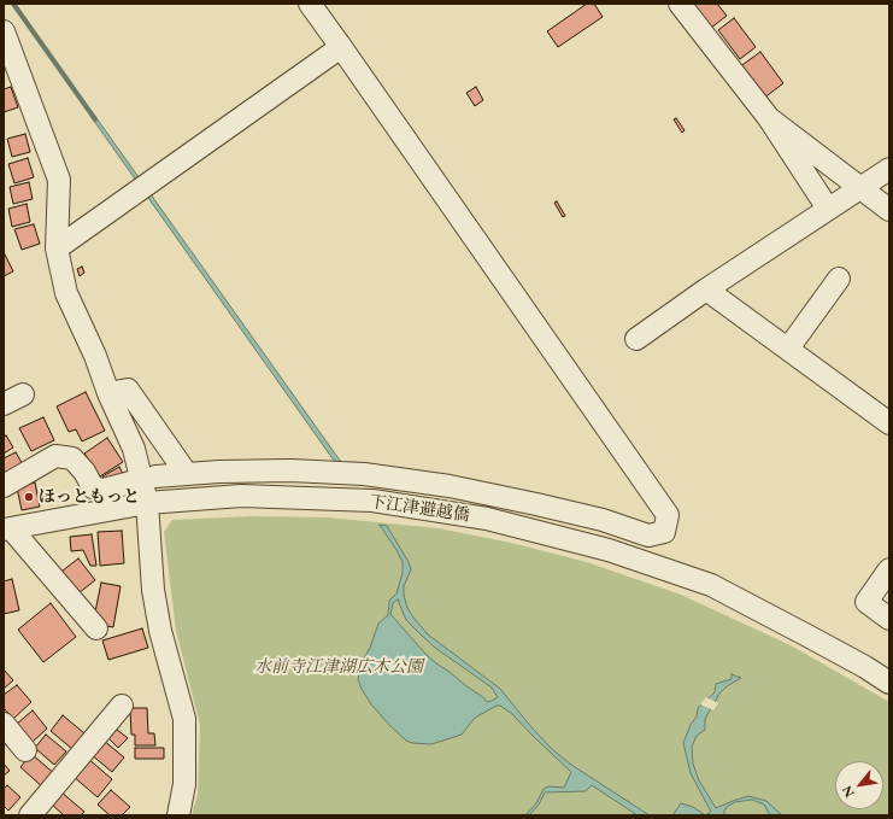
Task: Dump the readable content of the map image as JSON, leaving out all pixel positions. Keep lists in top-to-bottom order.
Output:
{
  "streets": {
    "street": ["下江津避越僑"]
  },
  "parks": ["水前寺江津湖広木公園"],
  "places": ["ほっともっと"],
  "north": "bottom left"
}
